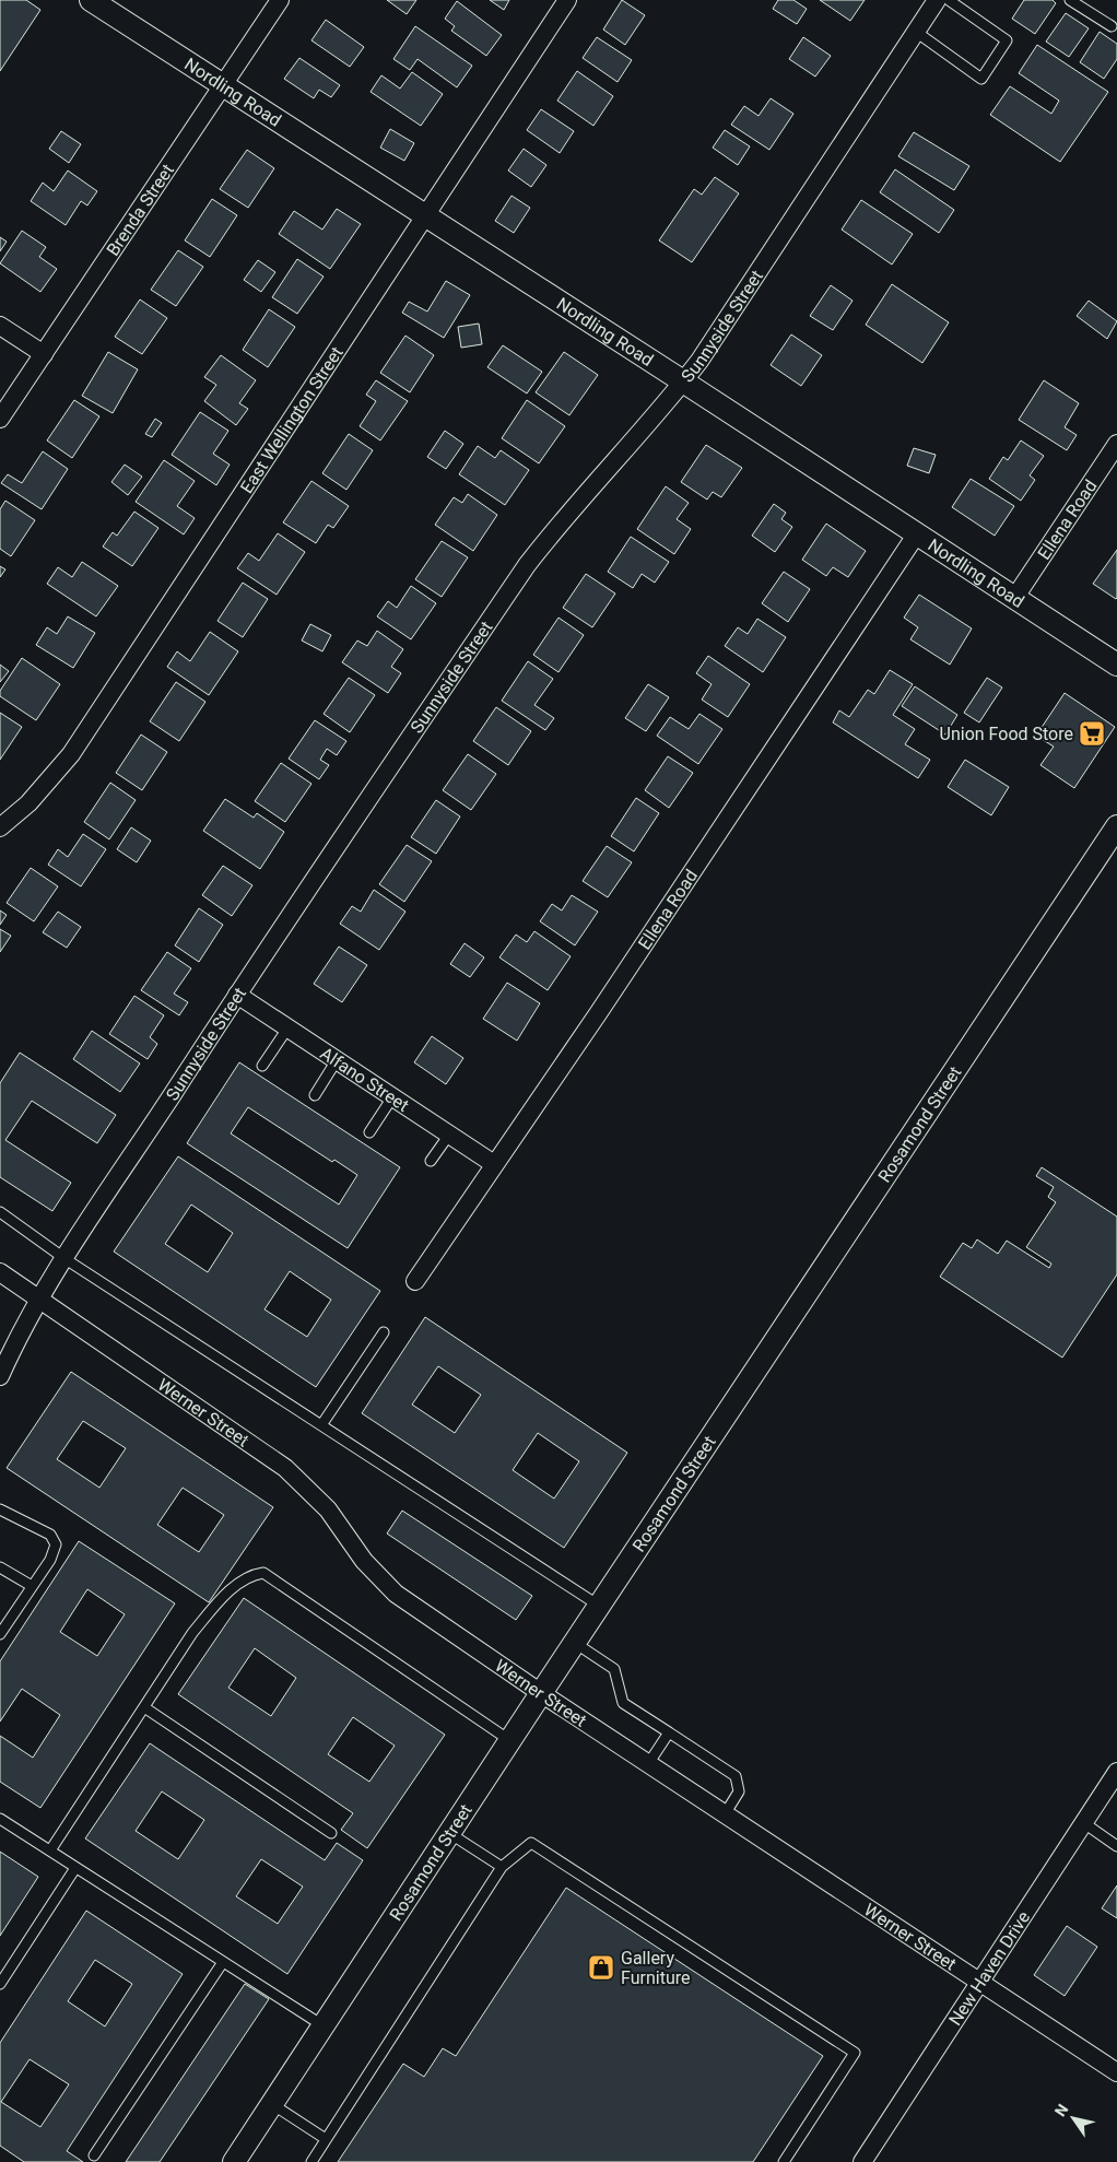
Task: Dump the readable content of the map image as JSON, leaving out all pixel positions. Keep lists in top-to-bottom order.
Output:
{
  "streets": {
    "street": [
      "Nordling Road",
      "Brenda Street",
      "Sunnyside Street",
      "East Wellington Street",
      "Ellena Road",
      "Alfano Street",
      "Rosamond Street",
      "Werner Street",
      "New Haven Drive"
    ]
  },
  "crossings": [
    ["Nordling Road", "Brenda Street"],
    ["Nordling Road", "Sunnyside Street"],
    ["Nordling Road", "East Wellington Street"],
    ["Nordling Road", "Ellena Road"],
    ["Sunnyside Street", "Alfano Street"],
    ["Sunnyside Street", "Werner Street"],
    ["Ellena Road", "Alfano Street"],
    ["Rosamond Street", "Werner Street"],
    ["Werner Street", "New Haven Drive"]
  ],
  "places": {
    "supermarket": ["Union Food Store"],
    "shop": ["Gallery Furniture"]
  },
  "north": "top left"
}
